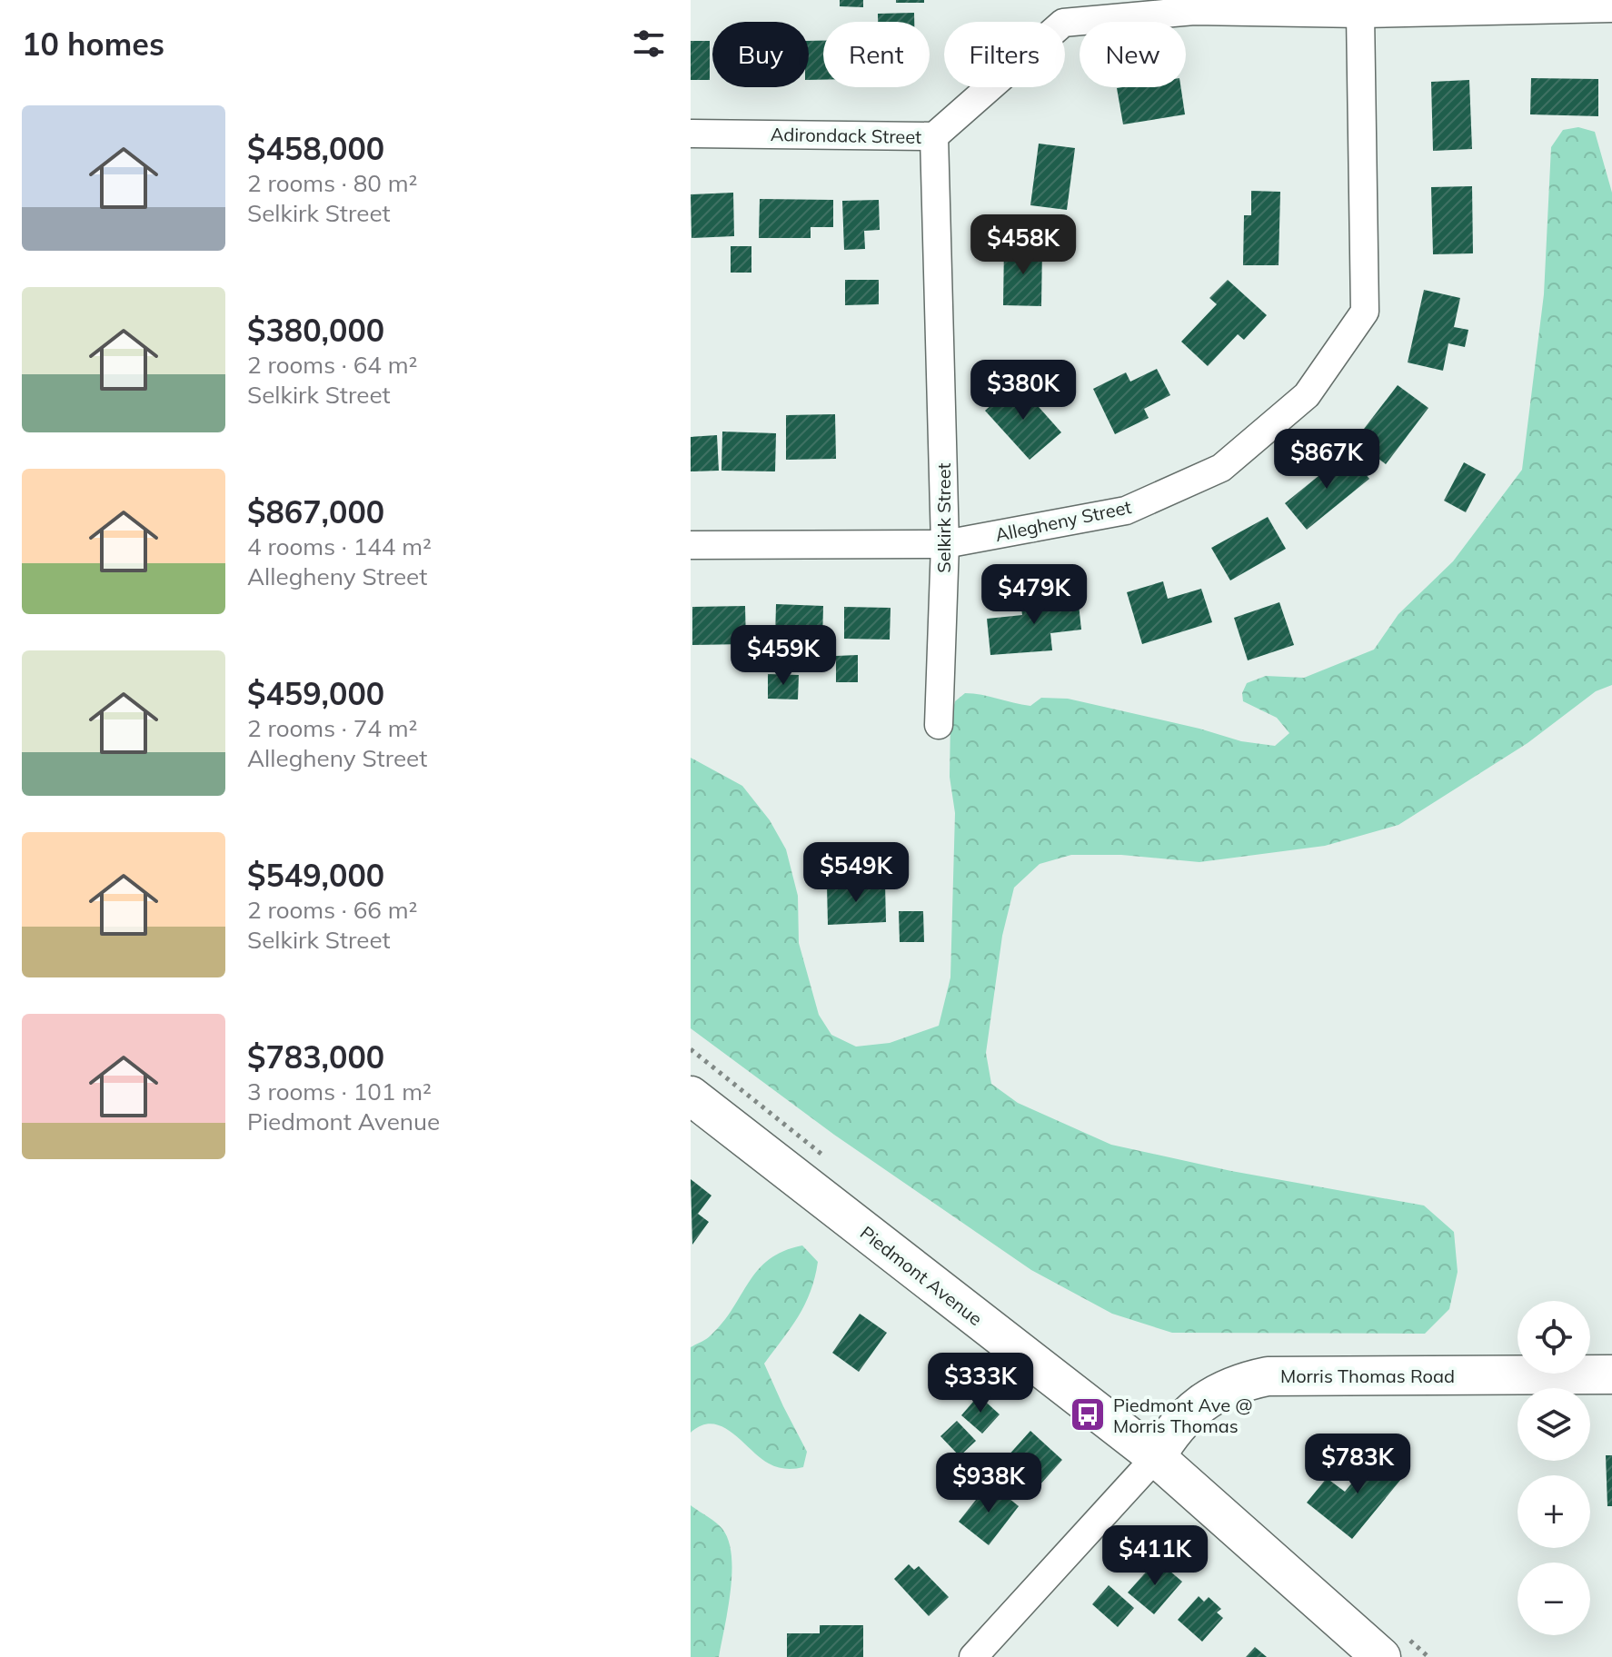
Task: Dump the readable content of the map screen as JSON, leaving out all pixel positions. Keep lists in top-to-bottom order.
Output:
{
  "streets": {
    "main road": ["Piedmont Avenue", "Morris Thomas Road"],
    "street": ["Adirondack Street", "Selkirk Street", "Allegheny Street"]
  },
  "crossings": [
    ["Adirondack Street", "Selkirk Street"],
    ["Adirondack Street", "Allegheny Street"],
    ["Selkirk Street", "Allegheny Street"],
    ["Piedmont Avenue", "Morris Thomas Road"]
  ],
  "places": {
    "bus stop": ["Piedmont Ave @ Morris Thomas"]
  },
  "page": {
    "heading": "10 homes",
    "chip": [
      "Buy",
      "Rent",
      "Filters",
      "New"
    ],
    "list": [
      {
        "name": "$458,000",
        "note": "2 rooms · 80 m² · Selkirk Street"
      },
      {
        "name": "$380,000",
        "note": "2 rooms · 64 m² · Selkirk Street"
      },
      {
        "name": "$867,000",
        "note": "4 rooms · 144 m² · Allegheny Street"
      },
      {
        "name": "$459,000",
        "note": "2 rooms · 74 m² · Allegheny Street"
      },
      {
        "name": "$549,000",
        "note": "2 rooms · 66 m² · Selkirk Street"
      },
      {
        "name": "$783,000",
        "note": "3 rooms · 101 m² · Piedmont Avenue"
      }
    ],
    "price": [
      "$458K",
      "$380K",
      "$867K",
      "$479K",
      "$459K",
      "$549K",
      "$333K",
      "$783K",
      "$938K",
      "$411K"
    ],
    "map_buttons": ["+", "−"]
  }
}
